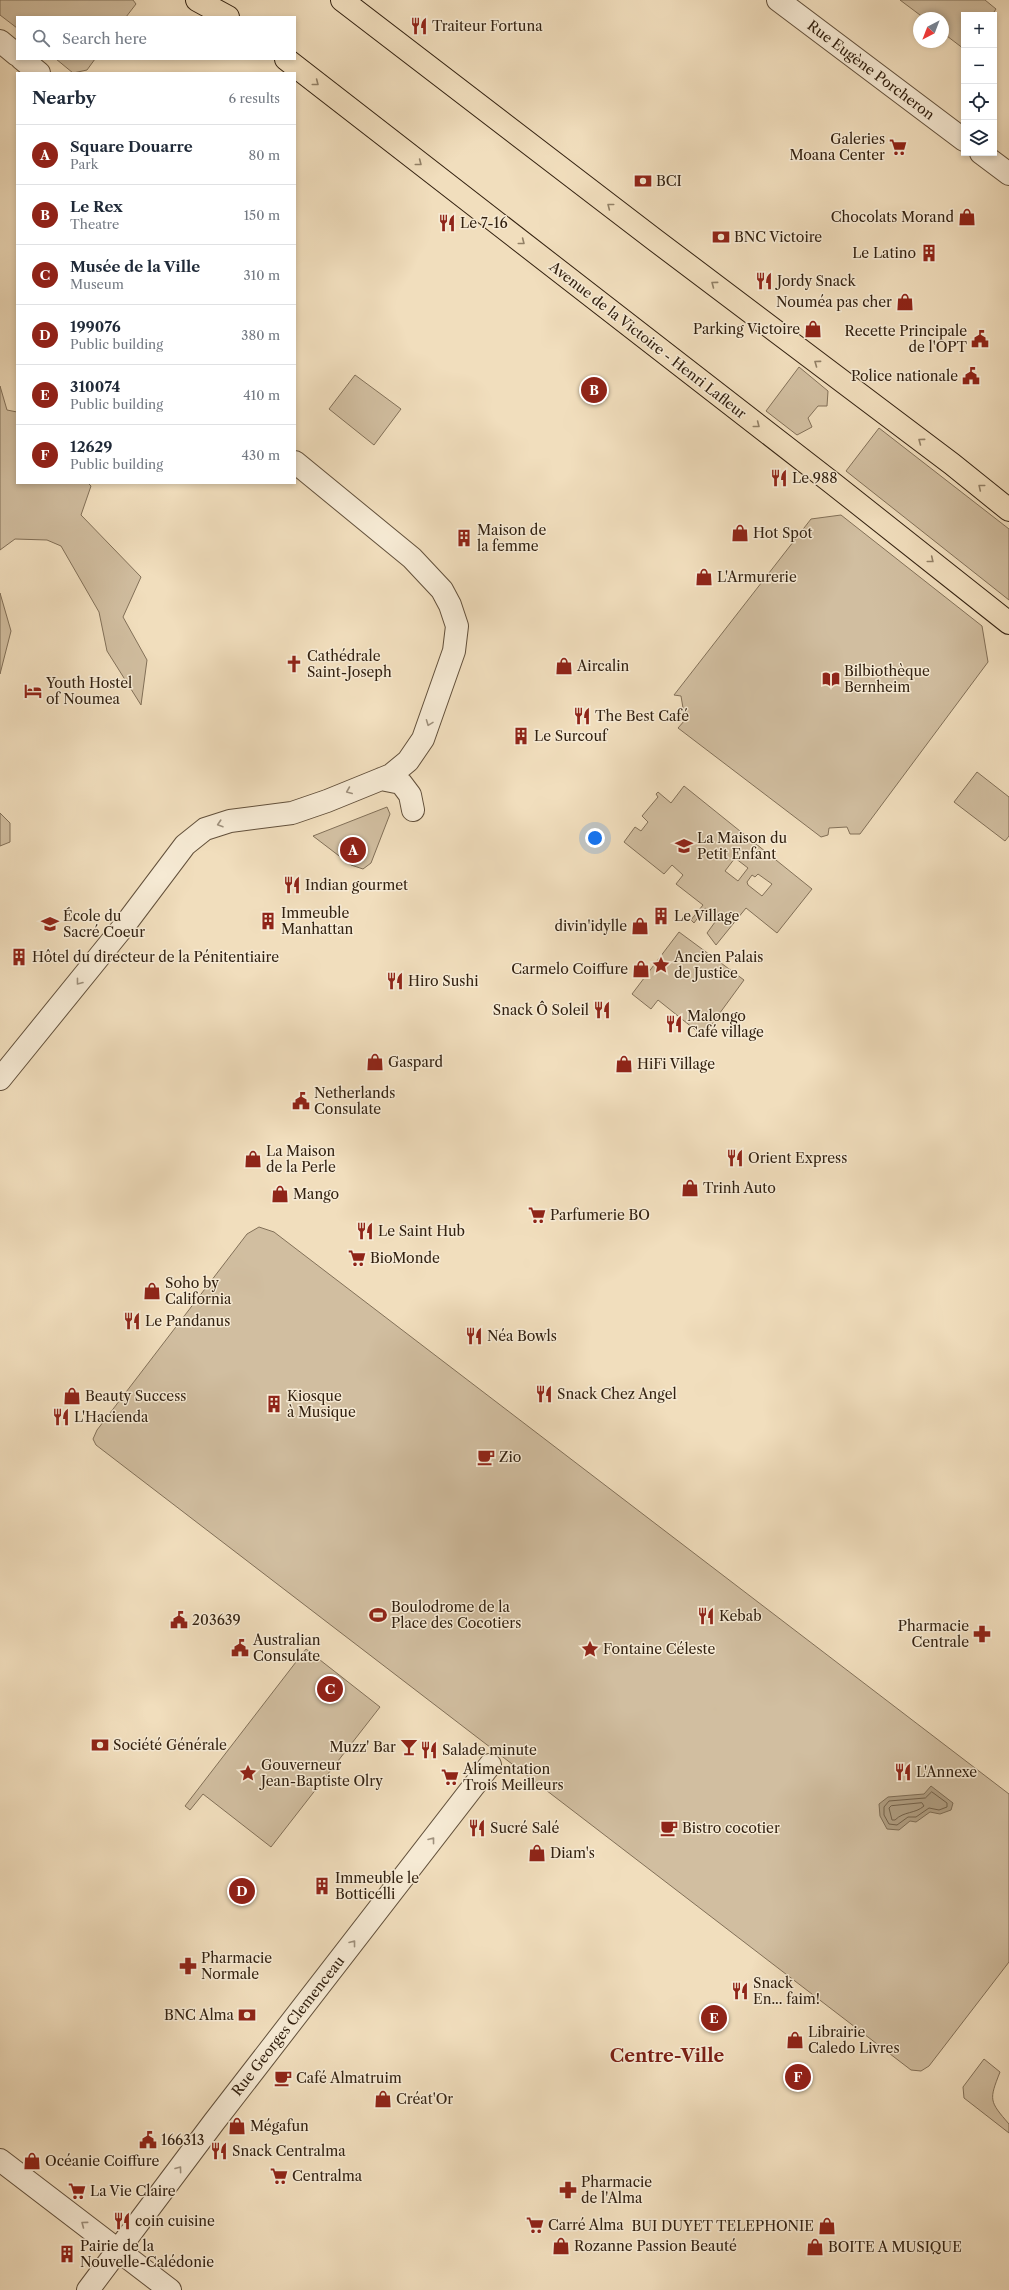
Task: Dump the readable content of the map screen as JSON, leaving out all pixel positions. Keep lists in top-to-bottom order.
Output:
{
  "streets": {
    "main road": ["Avenue de la Victoire - Henri Lafleur"],
    "street": ["Rue Eugène Porcheron", "Rue Georges Clemenceau"]
  },
  "one_way": ["Rue Georges Clemenceau"],
  "districts": ["Centre-Ville"],
  "places": {
    "restaurant": [
      "Traiteur Fortuna",
      "Le 7-16",
      "Jordy Snack",
      "Le 988",
      "The Best Café",
      "Indian gourmet",
      "Hiro Sushi",
      "Snack Ô Soleil",
      "Malongo Café village",
      "Orient Express",
      "Le Saint Hub",
      "Le Pandanus",
      "Néa Bowls",
      "Snack Chez Angel",
      "L'Hacienda",
      "Kebab",
      "Salade minute",
      "L'Annexe",
      "Sucré Salé",
      "Snack En... faim!",
      "Snack Centralma",
      "coin cuisine"
    ],
    "supermarket": [
      "Galeries Moana Center",
      "Parfumerie BO",
      "BioMonde",
      "Alimentation Trois Meilleurs",
      "Centralma",
      "La Vie Claire",
      "Carré Alma"
    ],
    "bank": [
      "BCI",
      "BNC Victoire",
      "Société Générale",
      "BNC Alma"
    ],
    "shop": [
      "Chocolats Morand",
      "Nouméa pas cher",
      "Parking Victoire",
      "Hot Spot",
      "L'Armurerie",
      "Aircalin",
      "divin'idylle",
      "Carmelo Coiffure",
      "Gaspard",
      "HiFi Village",
      "La Maison de la Perle",
      "Trinh Auto",
      "Mango",
      "Soho by California",
      "Beauty Success",
      "Diam's",
      "Librairie Caledo Livres",
      "Créat'Or",
      "Mégafun",
      "Océanie Coiffure",
      "BUI DUYET TELEPHONIE",
      "Rozanne Passion Beauté",
      "BOITE A MUSIQUE"
    ],
    "building": [
      "Le Latino",
      "Maison de la femme",
      "Le Surcouf",
      "Le Village",
      "Immeuble Manhattan",
      "Hôtel du directeur de la Pénitentiaire",
      "Kiosque à Musique",
      "Immeuble le Botticelli",
      "Pairie de la Nouvelle-Calédonie"
    ],
    "public building": [
      "Recette Principale de l'OPT",
      "Police nationale",
      "Netherlands Consulate",
      "203639",
      "Australian Consulate",
      "166313"
    ],
    "church": ["Cathédrale Saint-Joseph"],
    "library": ["Bilbiothèque Bernheim"],
    "hotel": ["Youth Hostel of Noumea"],
    "school or university": ["La Maison du Petit Enfant", "École du Sacré Coeur"],
    "place": ["Ancien Palais de Justice", "Fontaine Céleste", "Gouverneur Jean-Baptiste Olry"],
    "cafe": ["Zio", "Bistro cocotier", "Café Almatruim"],
    "sports": ["Boulodrome de la Place des Cocotiers"],
    "pharmacy": ["Pharmacie Centrale", "Pharmacie Normale", "Pharmacie de l'Alma"],
    "bar": ["Muzz' Bar"]
  },
  "north": "bottom left",
  "page": {
    "map_buttons": ["+", "−"],
    "search": "Search here",
    "heading": ["Nearby", "6 results"],
    "list": [
      {
        "mark": "A",
        "name": "Square Douarre",
        "note": "Park",
        "value": "80 m"
      },
      {
        "mark": "B",
        "name": "Le Rex",
        "note": "Theatre",
        "value": "150 m"
      },
      {
        "mark": "C",
        "name": "Musée de la Ville",
        "note": "Museum",
        "value": "310 m"
      },
      {
        "mark": "D",
        "name": "199076",
        "note": "Public building",
        "value": "380 m"
      },
      {
        "mark": "E",
        "name": "310074",
        "note": "Public building",
        "value": "410 m"
      },
      {
        "mark": "F",
        "name": "12629",
        "note": "Public building",
        "value": "430 m"
      }
    ],
    "pins": [
      "B",
      "A",
      "C",
      "D",
      "E",
      "F"
    ]
  }
}
